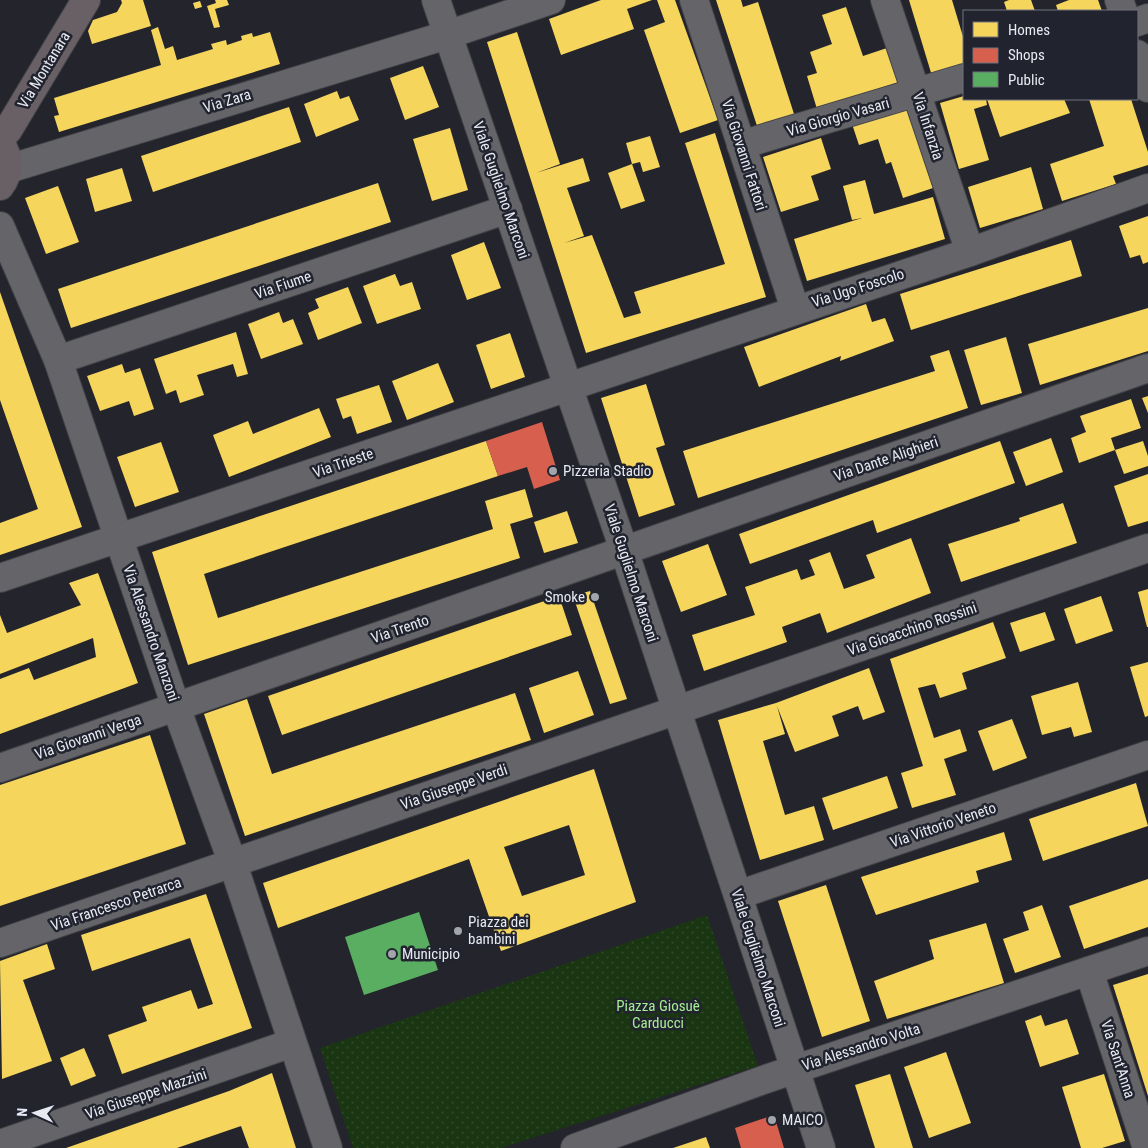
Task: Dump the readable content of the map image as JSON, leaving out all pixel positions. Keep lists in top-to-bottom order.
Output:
{
  "streets": {
    "main road": ["Via Montanara"],
    "street": [
      "Via Zara",
      "Via Giorgio Vasari",
      "Via Infanzia",
      "Via Giovanni Fattori",
      "Viale Guglielmo Marconi",
      "Via Fiume",
      "Via Ugo Foscolo",
      "Via Dante Alighieri",
      "Via Trieste",
      "Via Trento",
      "Via Gioacchino Rossini",
      "Via Alessandro Manzoni",
      "Via Giovanni Verga",
      "Via Giuseppe Verdi",
      "Via Vittorio Veneto",
      "Via Francesco Petrarca",
      "Via Alessandro Volta",
      "Via Sant'Anna",
      "Via Giuseppe Mazzini"
    ]
  },
  "crossings": [
    ["Via Zara", "Viale Guglielmo Marconi"],
    ["Via Giorgio Vasari", "Via Infanzia"],
    ["Via Giorgio Vasari", "Via Giovanni Fattori"],
    ["Via Infanzia", "Via Ugo Foscolo"],
    ["Via Giovanni Fattori", "Via Ugo Foscolo"],
    ["Viale Guglielmo Marconi", "Via Fiume"],
    ["Viale Guglielmo Marconi", "Via Ugo Foscolo"],
    ["Viale Guglielmo Marconi", "Via Dante Alighieri"],
    ["Viale Guglielmo Marconi", "Via Trieste"],
    ["Viale Guglielmo Marconi", "Via Trento"],
    ["Viale Guglielmo Marconi", "Via Gioacchino Rossini"],
    ["Viale Guglielmo Marconi", "Via Giuseppe Verdi"],
    ["Viale Guglielmo Marconi", "Via Vittorio Veneto"],
    ["Viale Guglielmo Marconi", "Via Alessandro Volta"],
    ["Via Fiume", "Via Alessandro Manzoni"],
    ["Via Ugo Foscolo", "Via Trieste"],
    ["Via Dante Alighieri", "Via Trento"],
    ["Via Trieste", "Via Alessandro Manzoni"],
    ["Via Trento", "Via Alessandro Manzoni"],
    ["Via Trento", "Via Giovanni Verga"],
    ["Via Gioacchino Rossini", "Via Giuseppe Verdi"],
    ["Via Alessandro Manzoni", "Via Giovanni Verga"],
    ["Via Alessandro Manzoni", "Via Giuseppe Verdi"],
    ["Via Alessandro Manzoni", "Via Francesco Petrarca"],
    ["Via Alessandro Manzoni", "Via Giuseppe Mazzini"],
    ["Via Giuseppe Verdi", "Via Francesco Petrarca"],
    ["Via Alessandro Volta", "Via Sant'Anna"]
  ],
  "parks": ["Piazza Giosuè Carducci"],
  "places": [
    "Pizzeria Stadio",
    "Smoke",
    "Piazza dei bambini",
    "Municipio",
    "MAICO"
  ],
  "legend": ["Homes", "Shops", "Public"],
  "north": "left"
}
